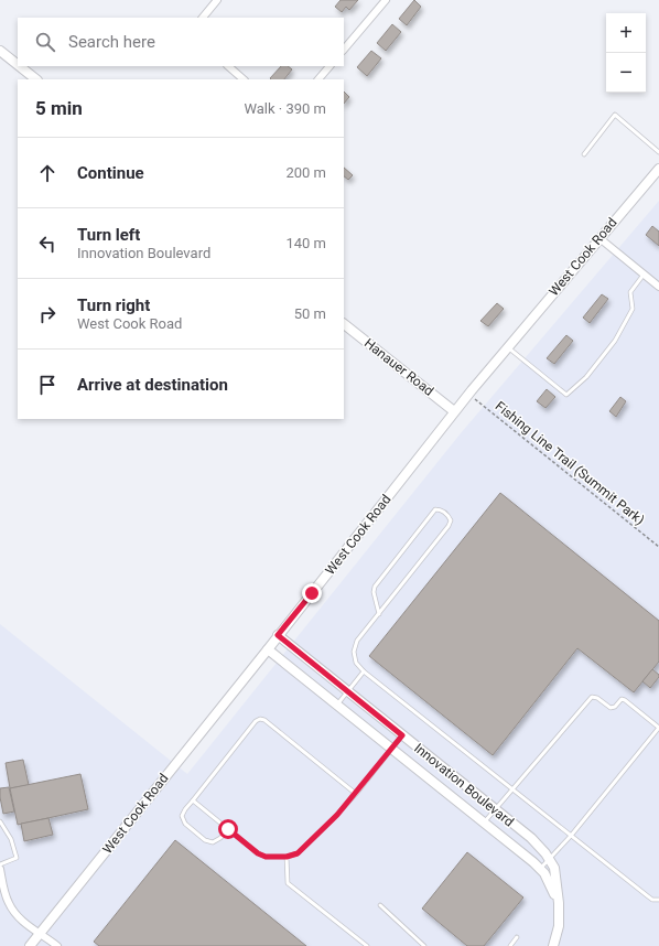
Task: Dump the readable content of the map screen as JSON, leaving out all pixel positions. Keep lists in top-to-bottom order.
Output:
{
  "streets": {
    "street": ["West Cook Road", "Hanauer Road", "Innovation Boulevard"],
    "path": ["Fishing Line Trail (Summit Park)"]
  },
  "crossings": [
    ["West Cook Road", "Hanauer Road"],
    ["West Cook Road", "Fishing Line Trail (Summit Park)"],
    ["West Cook Road", "Innovation Boulevard"]
  ],
  "page": {
    "map_buttons": ["+", "−"],
    "search": "Search here",
    "heading": ["5 min", "Walk · 390 m"],
    "list": [
      ["Continue", "200 m"],
      ["Turn left", "Innovation Boulevard", "140 m"],
      ["Turn right", "West Cook Road", "50 m"],
      "Arrive at destination"
    ]
  }
}
